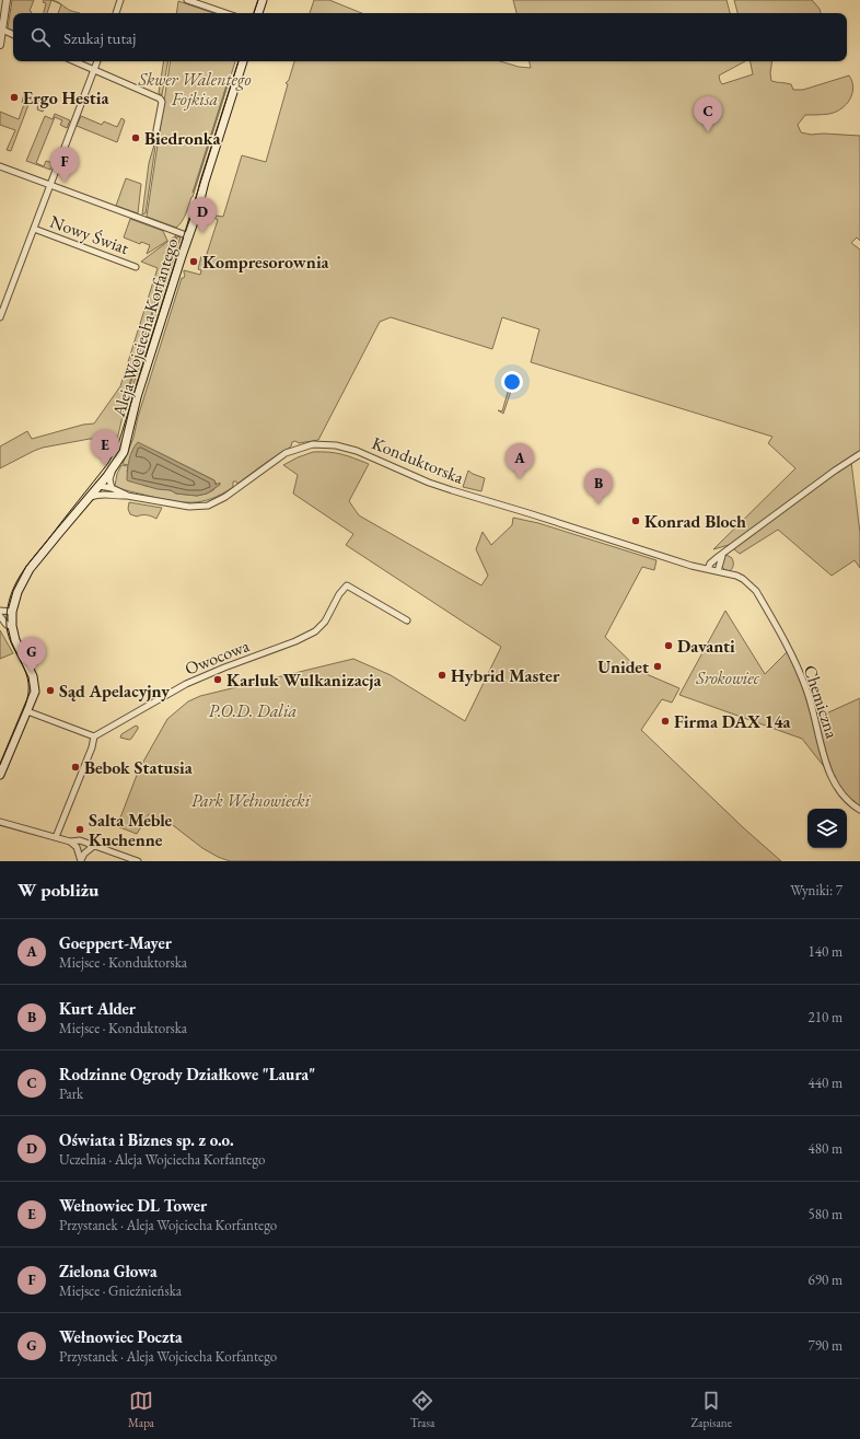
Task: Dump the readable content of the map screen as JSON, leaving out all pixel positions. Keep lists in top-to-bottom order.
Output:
{
  "streets": {
    "main road": ["Aleja Wojciecha Korfantego"],
    "street": [
      "Nowy Świat",
      "Konduktorska",
      "Owocowa",
      "Chemiczna"
    ]
  },
  "crossings": [
    ["Aleja Wojciecha Korfantego", "Konduktorska"],
    ["Konduktorska", "Chemiczna"]
  ],
  "parks": [
    "Skwer Walentego Fojkisa",
    "Srokowiec",
    "P.O.D. Dalia",
    "Park Wełnowiecki"
  ],
  "places": [
    "Ergo Hestia",
    "Biedronka",
    "Kompresorownia",
    "Konrad Bloch",
    "Davanti",
    "Unidet",
    "Hybrid Master",
    "Karluk Wulkanizacja",
    "Sąd Apelacyjny",
    "Firma DAX 14a",
    "Bebok Statusia",
    "Salta Meble Kuchenne"
  ],
  "page": {
    "search": "Szukaj tutaj",
    "pins": [
      "C",
      "F",
      "D",
      "E",
      "A",
      "B",
      "G"
    ],
    "heading": ["W pobliżu", "Wyniki: 7"],
    "list": [
      {
        "mark": "A",
        "name": "Goeppert-Mayer",
        "note": "Miejsce · Konduktorska",
        "value": "140 m"
      },
      {
        "mark": "B",
        "name": "Kurt Alder",
        "note": "Miejsce · Konduktorska",
        "value": "210 m"
      },
      {
        "mark": "C",
        "name": "Rodzinne Ogrody Działkowe \"Laura\"",
        "note": "Park",
        "value": "440 m"
      },
      {
        "mark": "D",
        "name": "Oświata i Biznes sp. z o.o.",
        "note": "Uczelnia · Aleja Wojciecha Korfantego",
        "value": "480 m"
      },
      {
        "mark": "E",
        "name": "Wełnowiec DL Tower",
        "note": "Przystanek · Aleja Wojciecha Korfantego",
        "value": "580 m"
      },
      {
        "mark": "F",
        "name": "Zielona Głowa",
        "note": "Miejsce · Gnieźnieńska",
        "value": "690 m"
      },
      {
        "mark": "G",
        "name": "Wełnowiec Poczta",
        "note": "Przystanek · Aleja Wojciecha Korfantego",
        "value": "790 m"
      }
    ],
    "nav": ["Mapa", "Trasa", "Zapisane"]
  }
}
